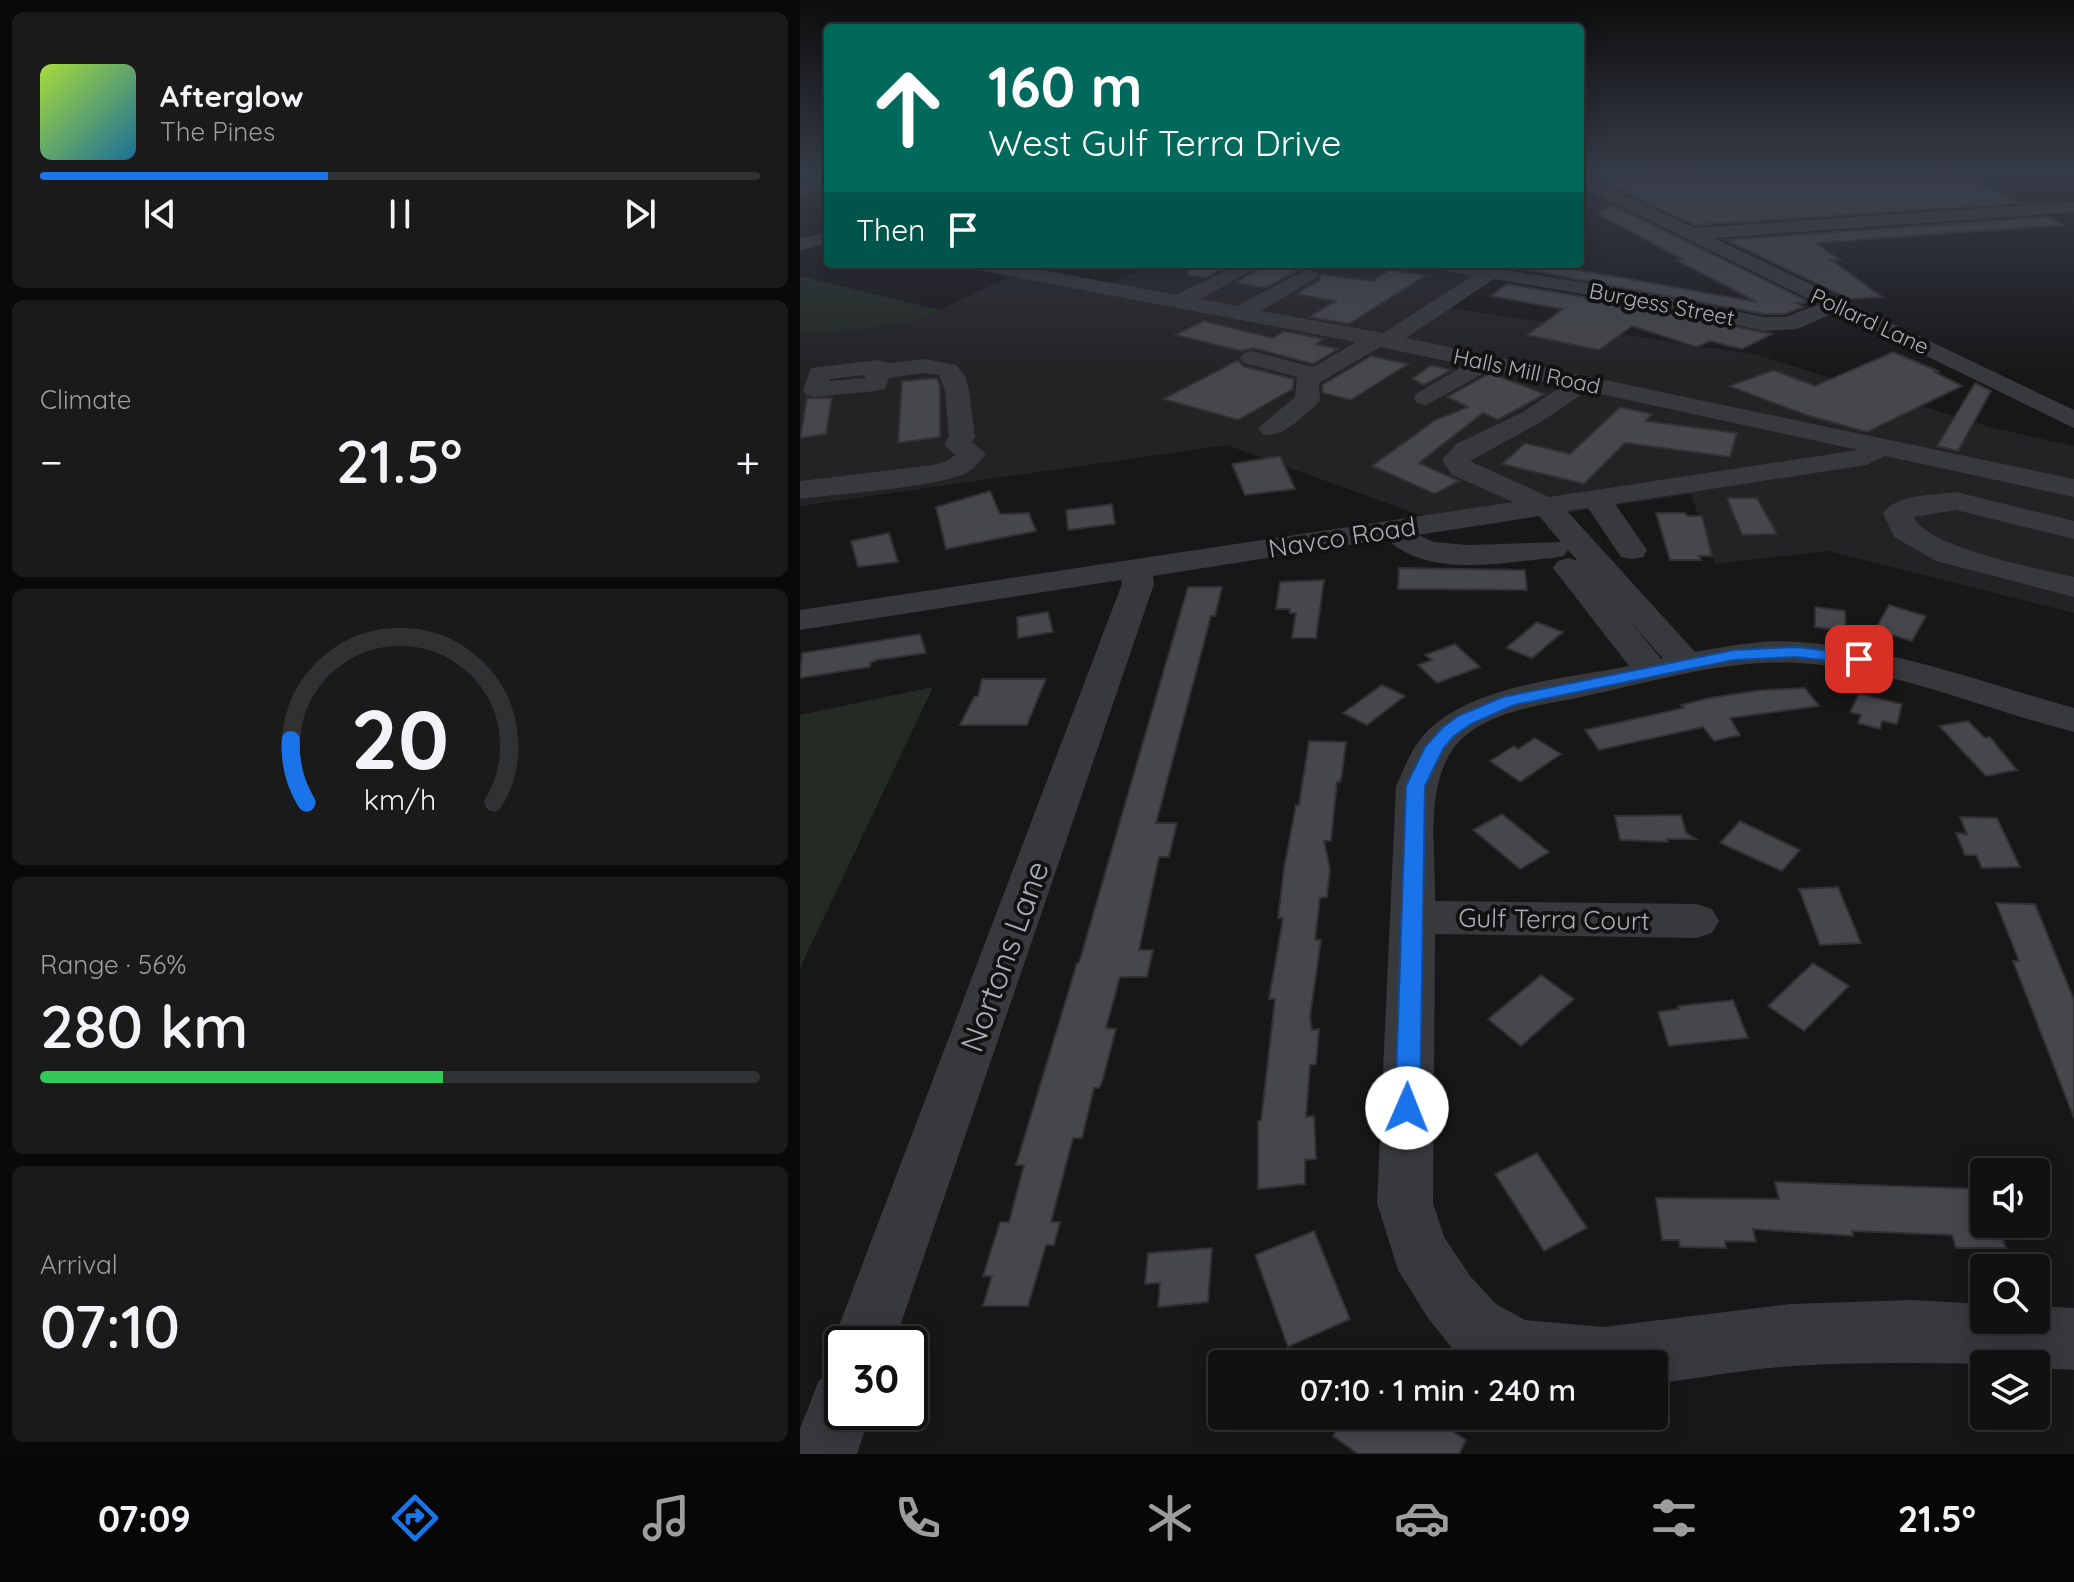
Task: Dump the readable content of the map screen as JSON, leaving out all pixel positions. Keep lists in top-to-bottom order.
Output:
{
  "streets": {
    "street": [
      "Burgess Street",
      "Pollard Lane",
      "Halls Mill Road",
      "Navco Road",
      "Gulf Terra Court",
      "Nortons Lane"
    ]
  },
  "crossings": [
    ["Burgess Street", "Pollard Lane"],
    ["Halls Mill Road", "Navco Road"],
    ["Navco Road", "Nortons Lane"]
  ],
  "page": {
    "turn": ["160 m", "West Gulf Terra Drive"],
    "song": ["Afterglow", "The Pines"],
    "then": "Then",
    "tile": [
      "Climate",
      ["Range · 56%", "280 km"],
      ["Arrival", "07:10"]
    ],
    "heat": ["−", "21.5°", "+"],
    "limit": "30",
    "trip": "07:10 · 1 min · 240 m",
    "tabs": ["07:09", "21.5°"],
    "gauge": ["20", "km/h"]
  }
}
